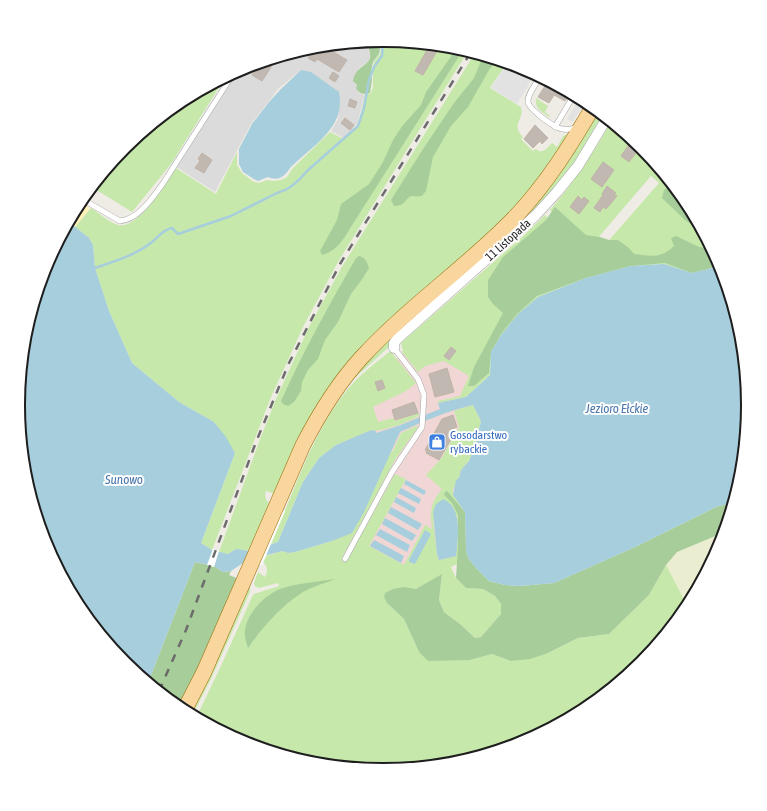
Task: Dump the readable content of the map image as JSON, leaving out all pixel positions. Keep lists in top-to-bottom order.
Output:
{
  "streets": {
    "street": ["11 Listopada"]
  },
  "water": ["Jezioro Ełckie", "Sunowo"],
  "places": {
    "shop": ["Gosodarstwo rybackie"]
  }
}
